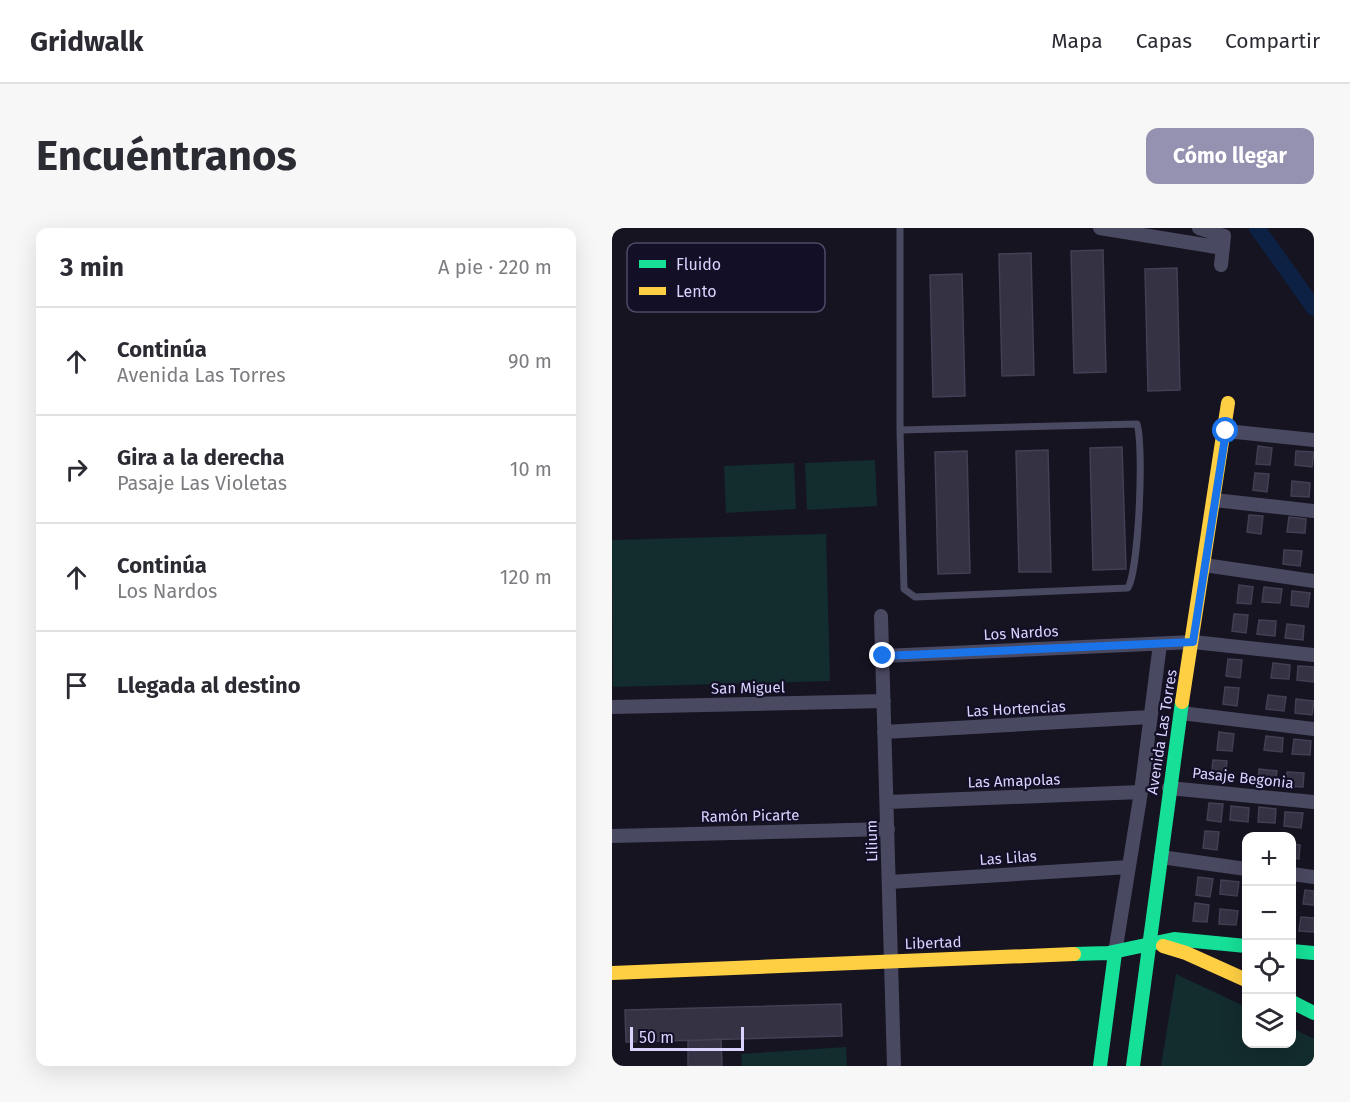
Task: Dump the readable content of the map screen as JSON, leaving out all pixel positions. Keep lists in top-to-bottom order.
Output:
{
  "streets": {
    "street": [
      "Los Nardos",
      "San Miguel",
      "Las Hortencias",
      "Avenida Las Torres",
      "Pasaje Begonia",
      "Las Amapolas",
      "Ramón Picarte",
      "Lilium",
      "Las Lilas",
      "Libertad"
    ]
  },
  "crossings": [
    ["Los Nardos", "Avenida Las Torres"],
    ["Los Nardos", "Lilium"],
    ["San Miguel", "Lilium"],
    ["Las Hortencias", "Avenida Las Torres"],
    ["Las Hortencias", "Lilium"],
    ["Avenida Las Torres", "Pasaje Begonia"],
    ["Avenida Las Torres", "Las Amapolas"],
    ["Avenida Las Torres", "Las Lilas"],
    ["Avenida Las Torres", "Libertad"],
    ["Las Amapolas", "Lilium"],
    ["Ramón Picarte", "Lilium"],
    ["Lilium", "Las Lilas"],
    ["Lilium", "Libertad"]
  ],
  "legend": ["Fluido", "Lento"],
  "scale_bar": "50 m",
  "page": {
    "header": "Gridwalk",
    "nav": ["Mapa", "Capas", "Compartir"],
    "buttons": "Cómo llegar",
    "title": "Encuéntranos",
    "heading": ["3 min", "A pie · 220 m"],
    "list": [
      ["Continúa", "Avenida Las Torres", "90 m"],
      ["Gira a la derecha", "Pasaje Las Violetas", "10 m"],
      ["Continúa", "Los Nardos", "120 m"],
      "Llegada al destino"
    ],
    "map_buttons": ["+", "−"],
    "scale": "50 m"
  }
}
